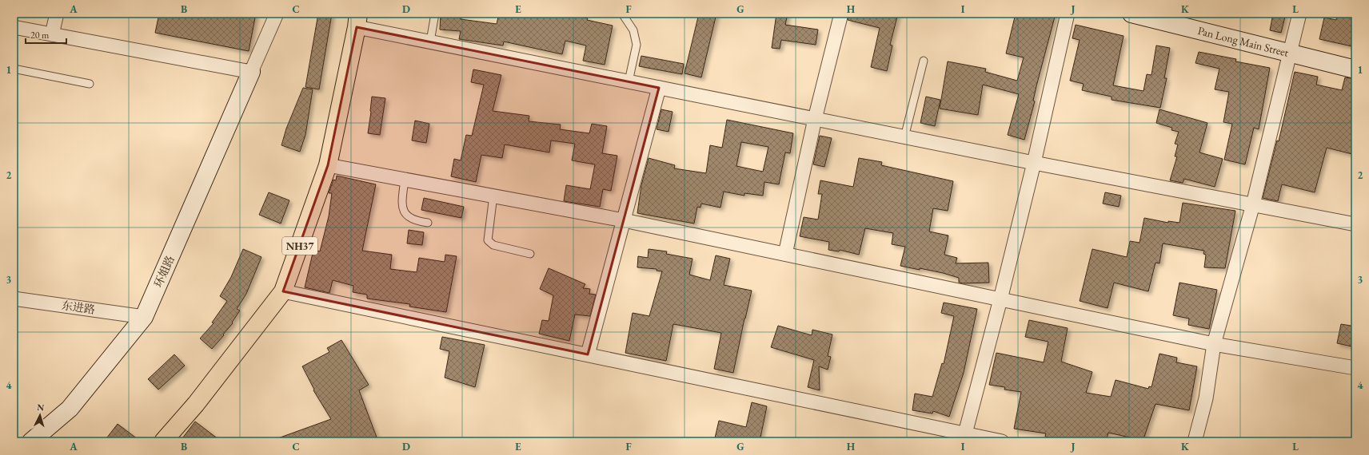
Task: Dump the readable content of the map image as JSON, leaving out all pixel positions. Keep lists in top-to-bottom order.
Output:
{
  "streets": {
    "highway": ["NH37"],
    "street": ["Pan Long Main Street", "环姐路", "东进路"]
  },
  "crossings": [
    ["环姐路", "东进路"]
  ],
  "scale_bar": "20 m",
  "north": "top",
  "grid": {
    "columns": [
      "A",
      "B",
      "C",
      "D",
      "E",
      "F",
      "G",
      "H",
      "I",
      "J",
      "K",
      "L"
    ],
    "rows": [
      "1",
      "2",
      "3",
      "4"
    ]
  }
}
